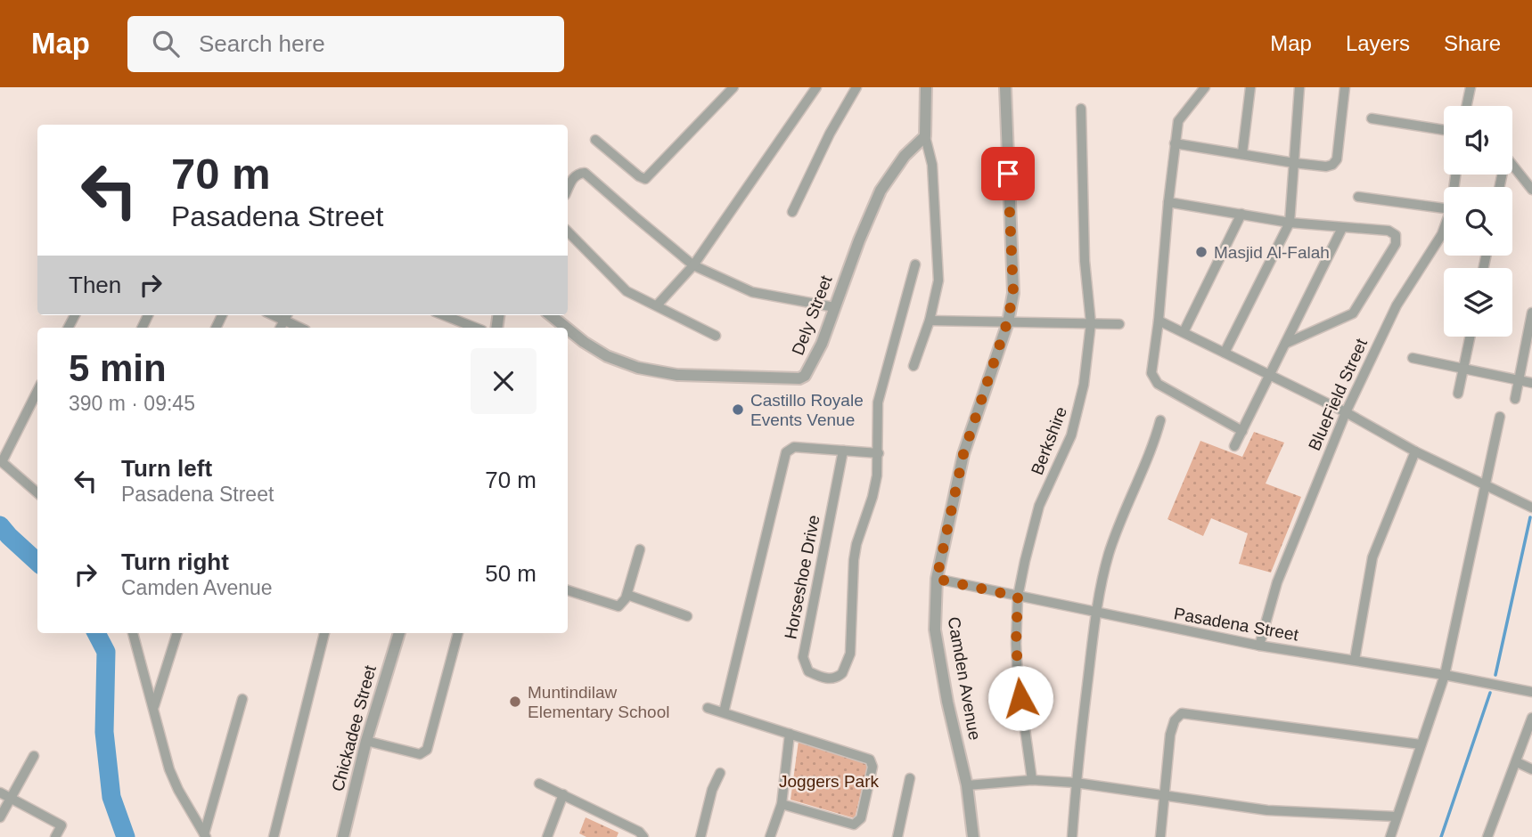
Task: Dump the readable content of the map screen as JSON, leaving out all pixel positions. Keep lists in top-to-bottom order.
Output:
{
  "streets": {
    "street": [
      "Dely Street",
      "BlueField Street",
      "Berkshire",
      "Horseshoe Drive",
      "Pasadena Street",
      "Camden Avenue",
      "Chickadee Street"
    ]
  },
  "crossings": [
    ["BlueField Street", "Pasadena Street"],
    ["Berkshire", "Pasadena Street"],
    ["Pasadena Street", "Camden Avenue"]
  ],
  "parks": ["Joggers Park"],
  "places": ["Masjid Al-Falah", "Castillo Royale Events Venue", "Muntindilaw Elementary School"],
  "page": {
    "header": "Map",
    "search": "Search here",
    "nav": ["Map", "Layers", "Share"],
    "turn": ["70 m", "Pasadena Street"],
    "then": "Then",
    "heading": ["5 min", "390 m · 09:45"],
    "list": [
      {
        "name": "Turn left",
        "note": "Pasadena Street",
        "value": "70 m"
      },
      {
        "name": "Turn right",
        "note": "Camden Avenue",
        "value": "50 m"
      }
    ]
  }
}
